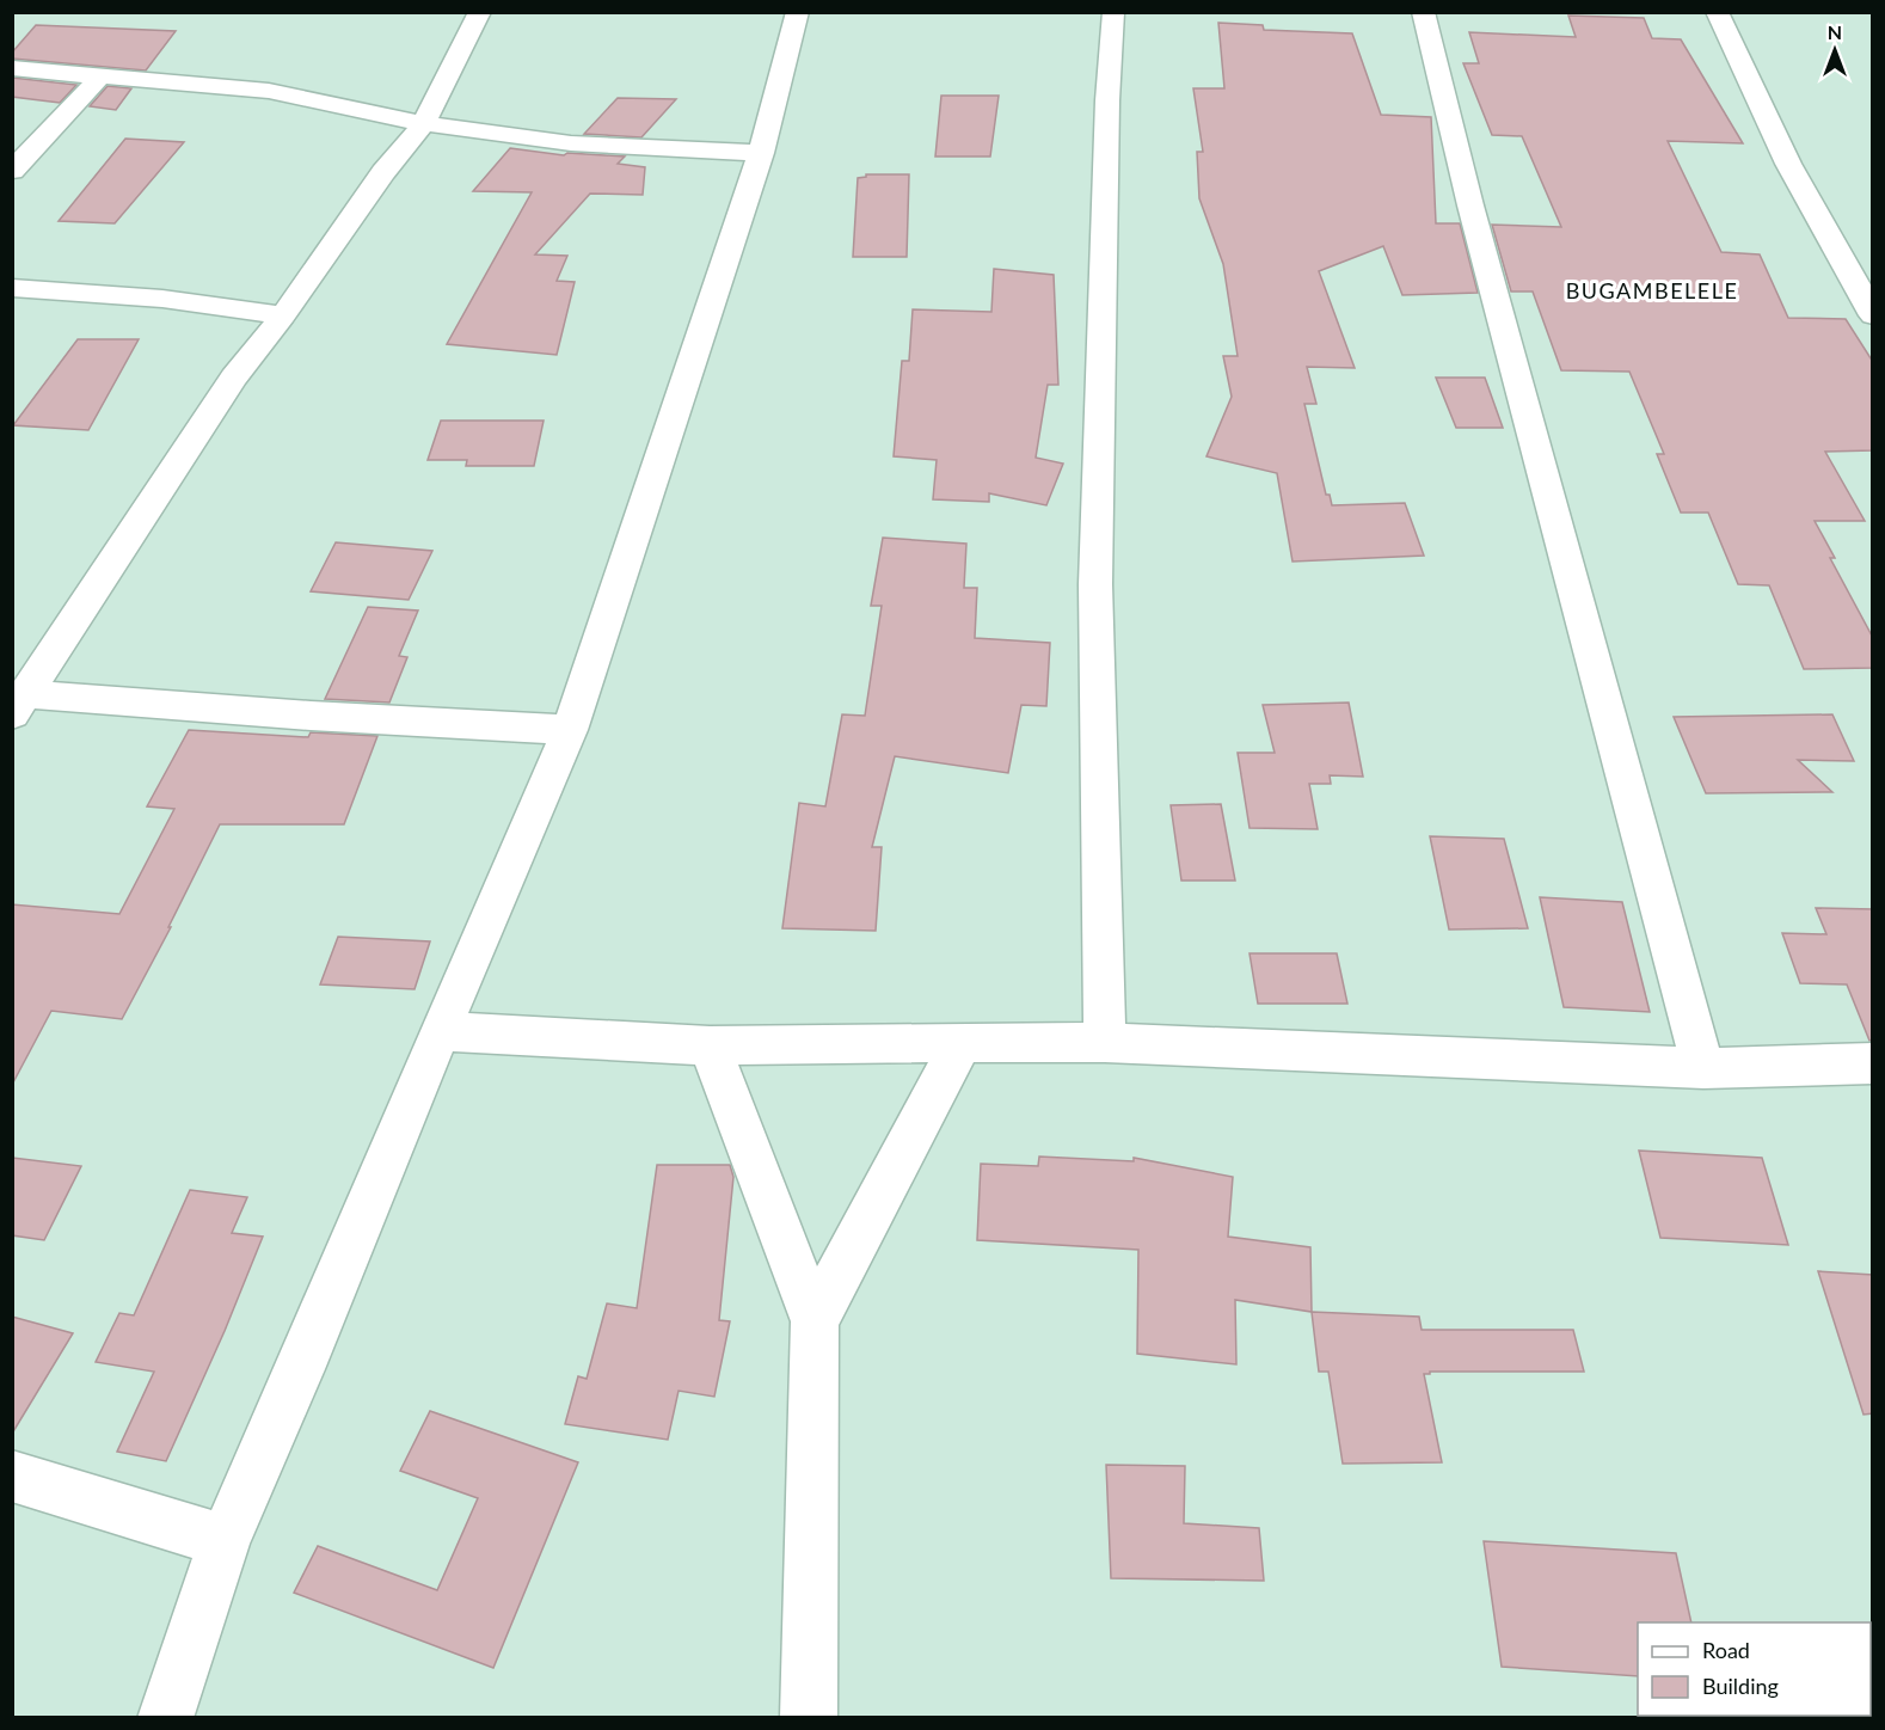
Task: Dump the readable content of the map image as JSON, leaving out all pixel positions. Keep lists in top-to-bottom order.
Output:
{
  "districts": ["BUGAMBELELE"],
  "legend": ["Road", "Building"],
  "north": "top"
}
